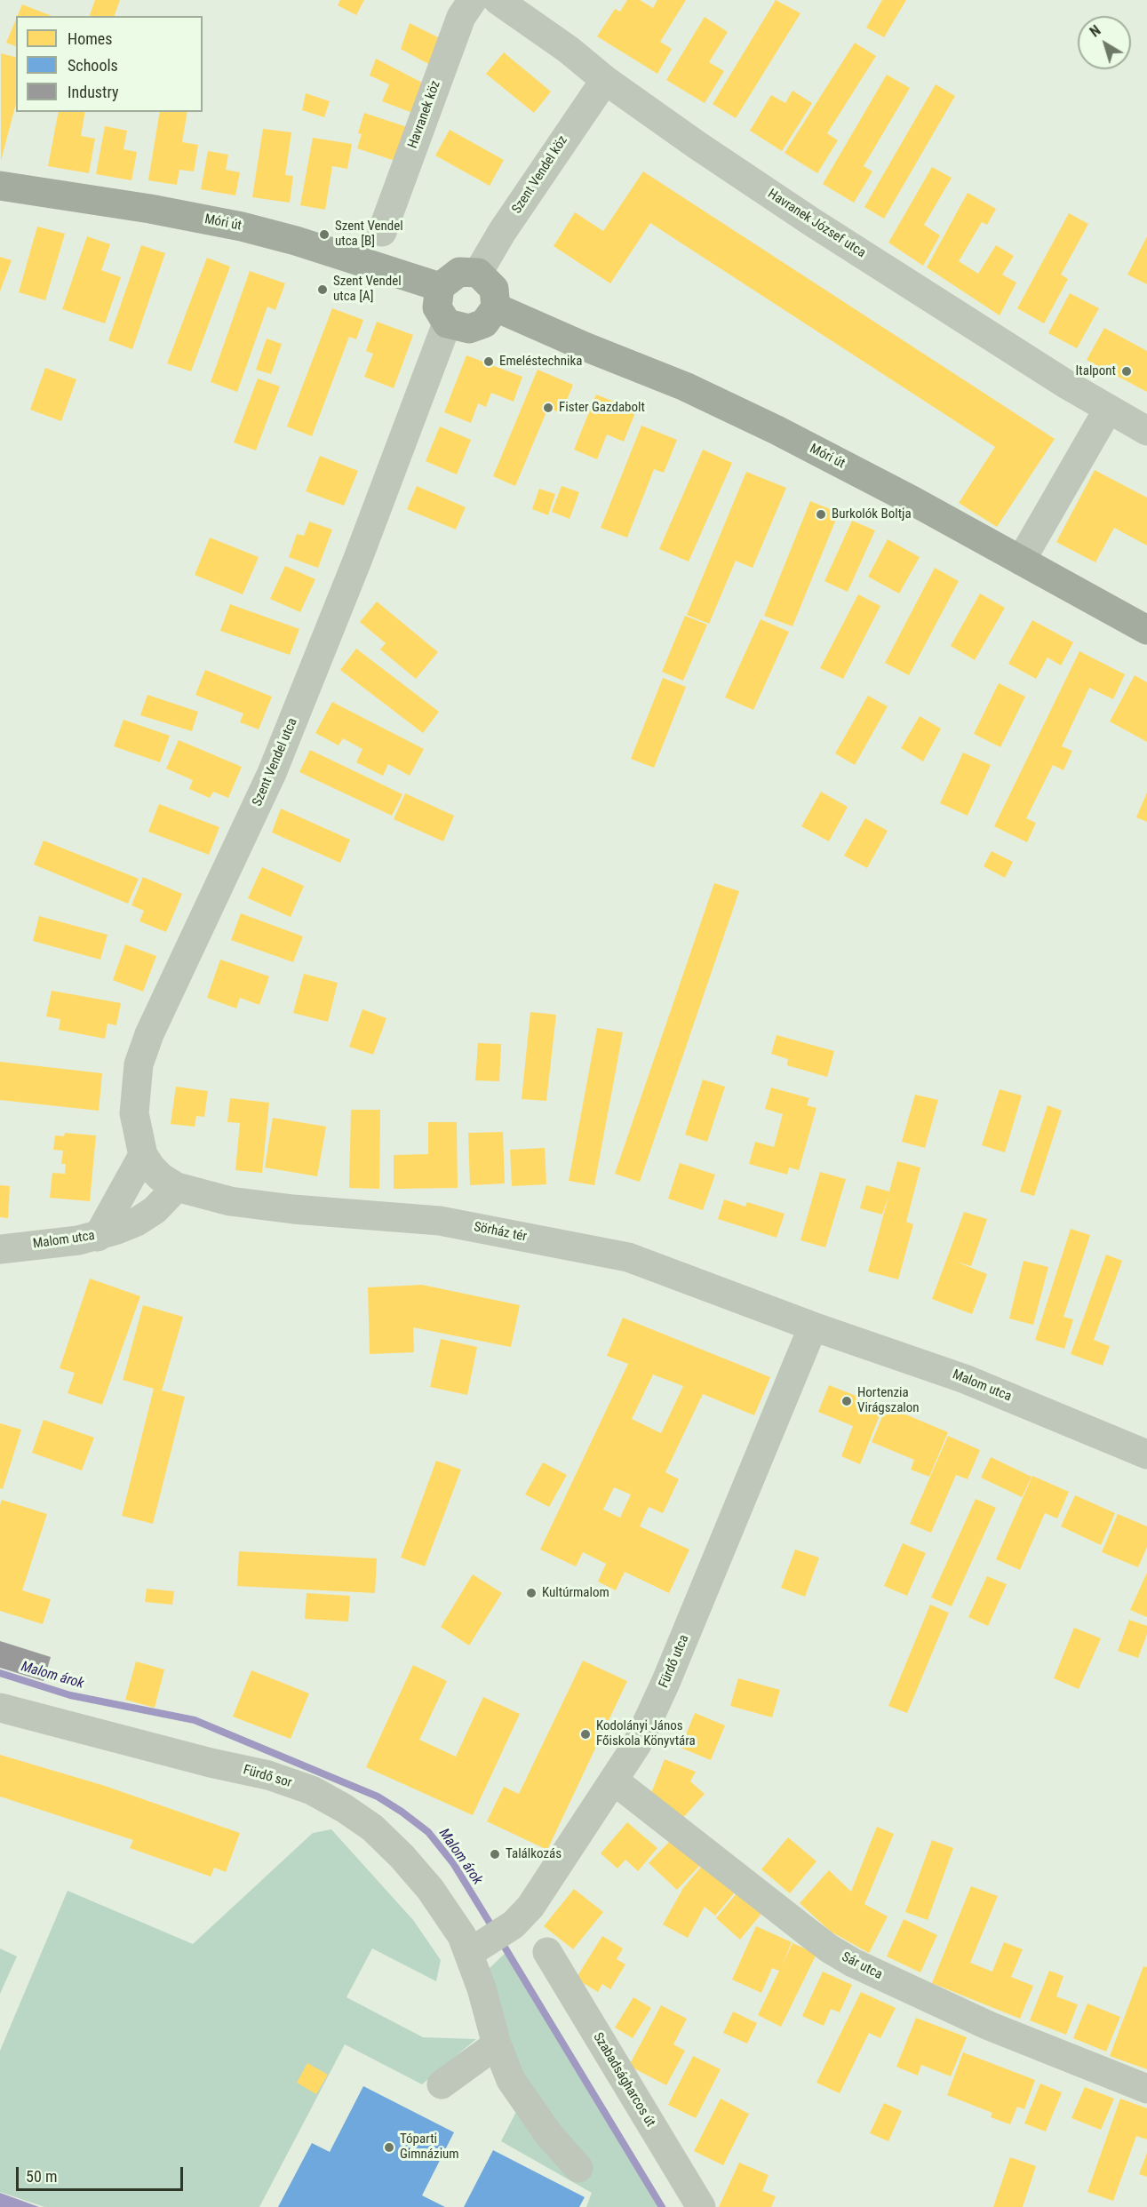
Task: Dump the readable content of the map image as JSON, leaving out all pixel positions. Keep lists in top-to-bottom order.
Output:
{
  "streets": {
    "main road": ["Móri út"],
    "street": [
      "Havranek köz",
      "Szent Vendel köz",
      "Havranek József utca",
      "Szent Vendel utca",
      "Sörház tér",
      "Malom utca",
      "Fürdő utca",
      "Fürdő sor",
      "Sár utca",
      "Szabadságharcos út"
    ]
  },
  "crossings": [
    ["Szent Vendel köz", "Móri út"],
    ["Szent Vendel köz", "Havranek József utca"],
    ["Szent Vendel köz", "Szent Vendel utca"],
    ["Móri út", "Szent Vendel utca"],
    ["Szent Vendel utca", "Sörház tér"],
    ["Szent Vendel utca", "Malom utca"],
    ["Sörház tér", "Malom utca"],
    ["Sörház tér", "Fürdő utca"],
    ["Malom utca", "Fürdő utca"],
    ["Fürdő utca", "Fürdő sor"],
    ["Fürdő utca", "Sár utca"]
  ],
  "water": ["Malom árok"],
  "places": [
    "Szent Vendel utca [B]",
    "Szent Vendel utca [A]",
    "Emeléstechnika",
    "Italpont",
    "Fister Gazdabolt",
    "Burkolók Boltja",
    "Hortenzia Virágszalon",
    "Kultúrmalom",
    "Kodolányi János Főiskola Könyvtára",
    "Találkozás",
    "Tóparti Gimnázium"
  ],
  "legend": ["Homes", "Schools", "Industry"],
  "scale_bar": "50 m",
  "north": "top left"
}
